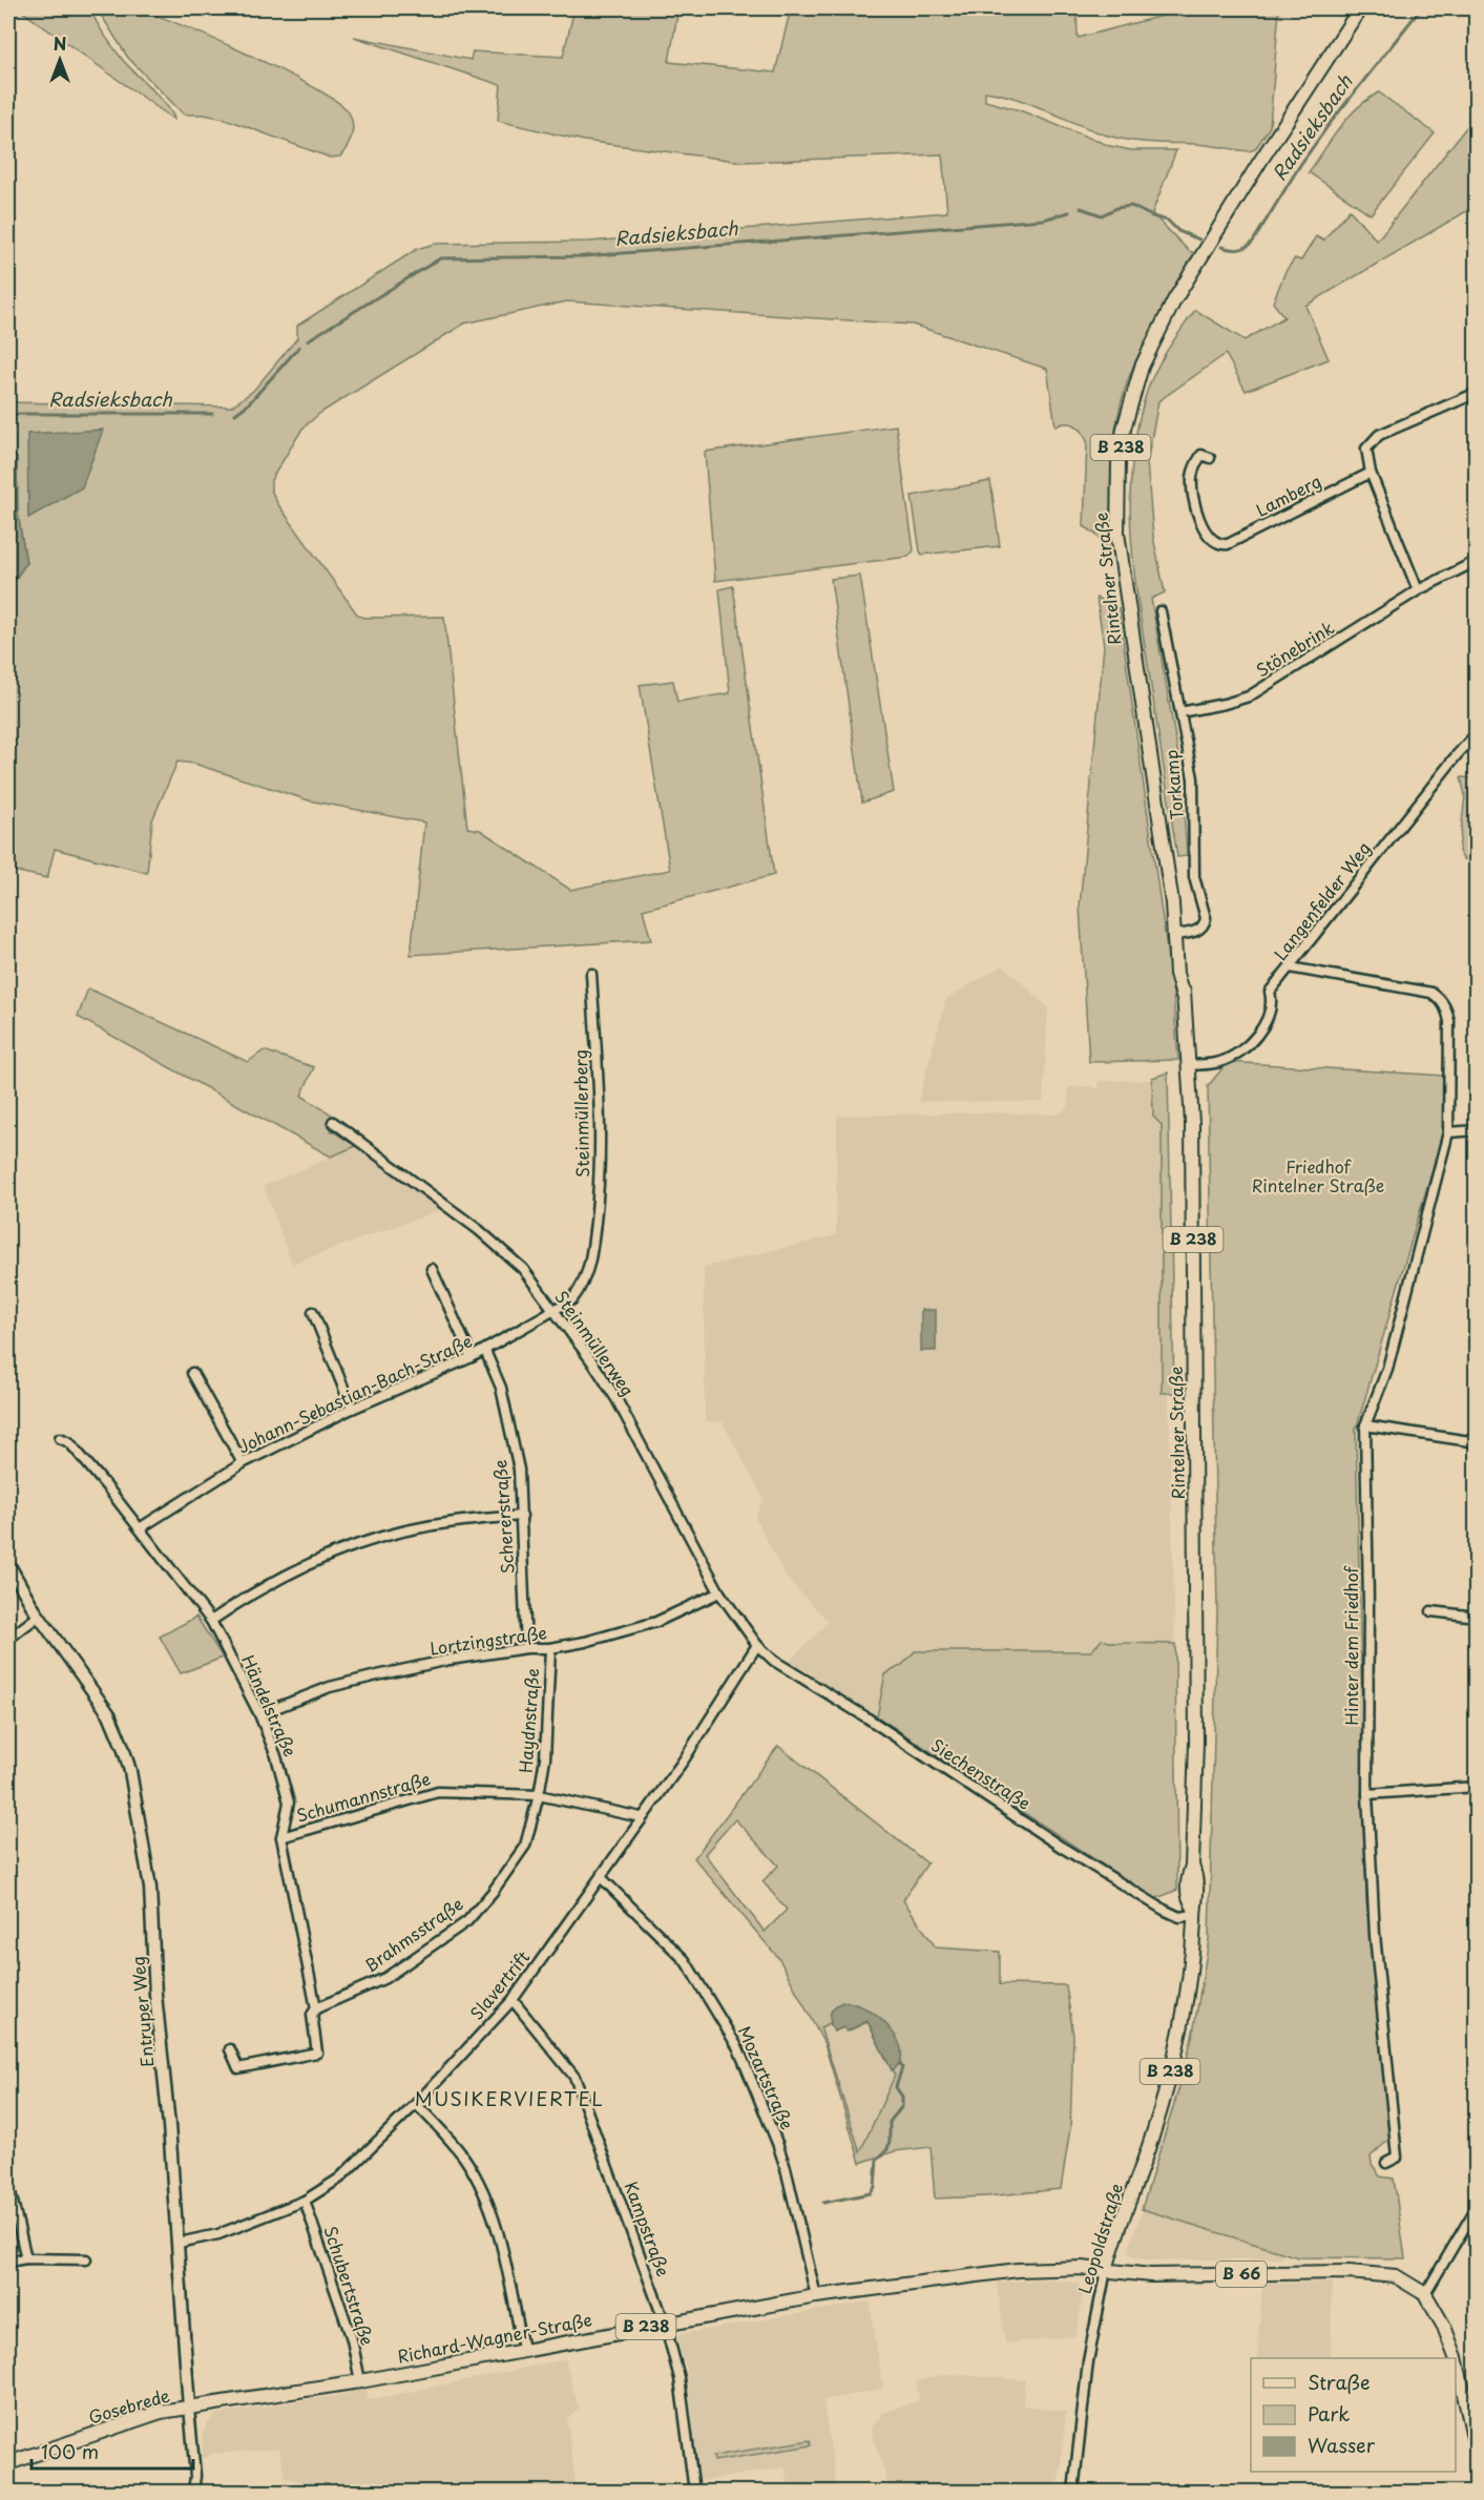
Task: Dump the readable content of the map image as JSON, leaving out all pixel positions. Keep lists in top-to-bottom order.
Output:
{
  "streets": {
    "main road": [
      "B 238",
      "Rintelner Straße",
      "Entruper Weg",
      "Leopoldstraße",
      "B 66",
      "Richard-Wagner-Straße",
      "Gosebrede"
    ],
    "street": [
      "Lamberg",
      "Stönebrink",
      "Torkamp",
      "Langenfelder Weg",
      "Steinmüllerberg",
      "Steinmüllerweg",
      "Johann-Sebastian-Bach-Straße",
      "Schererstraße",
      "Lortzingstraße",
      "Hinter dem Friedhof",
      "Händelstraße",
      "Haydnstraße",
      "Siechenstraße",
      "Schumannstraße",
      "Brahmsstraße",
      "Slavertrift",
      "Mozartstraße",
      "Kampstraße",
      "Schubertstraße"
    ]
  },
  "crossings": [
    ["Rintelner Straße", "Torkamp"],
    ["Rintelner Straße", "Langenfelder Weg"],
    ["Rintelner Straße", "Siechenstraße"],
    ["Rintelner Straße", "Leopoldstraße"],
    ["Stönebrink", "Torkamp"],
    ["Steinmüllerberg", "Steinmüllerweg"],
    ["Steinmüllerberg", "Johann-Sebastian-Bach-Straße"],
    ["Steinmüllerweg", "Johann-Sebastian-Bach-Straße"],
    ["Steinmüllerweg", "Lortzingstraße"],
    ["Steinmüllerweg", "Siechenstraße"],
    ["Steinmüllerweg", "Slavertrift"],
    ["Johann-Sebastian-Bach-Straße", "Schererstraße"],
    ["Johann-Sebastian-Bach-Straße", "Händelstraße"],
    ["Schererstraße", "Lortzingstraße"],
    ["Lortzingstraße", "Händelstraße"],
    ["Lortzingstraße", "Haydnstraße"],
    ["Händelstraße", "Schumannstraße"],
    ["Händelstraße", "Brahmsstraße"],
    ["Haydnstraße", "Schumannstraße"],
    ["Haydnstraße", "Brahmsstraße"],
    ["Siechenstraße", "Slavertrift"],
    ["Schumannstraße", "Brahmsstraße"],
    ["Schumannstraße", "Slavertrift"],
    ["Slavertrift", "Entruper Weg"],
    ["Slavertrift", "Mozartstraße"],
    ["Slavertrift", "Kampstraße"],
    ["Slavertrift", "Schubertstraße"],
    ["Entruper Weg", "Richard-Wagner-Straße"],
    ["Entruper Weg", "Gosebrede"],
    ["Mozartstraße", "Richard-Wagner-Straße"],
    ["Kampstraße", "Richard-Wagner-Straße"],
    ["Leopoldstraße", "B 66"],
    ["Leopoldstraße", "Richard-Wagner-Straße"],
    ["B 66", "Richard-Wagner-Straße"],
    ["Schubertstraße", "Richard-Wagner-Straße"],
    ["Richard-Wagner-Straße", "Gosebrede"]
  ],
  "districts": ["MUSIKERVIERTEL"],
  "water": ["Radsieksbach"],
  "parks": ["Friedhof Rintelner Straße"],
  "legend": ["Straße", "Park", "Wasser"],
  "scale_bar": "100 m",
  "north": "top"
}
